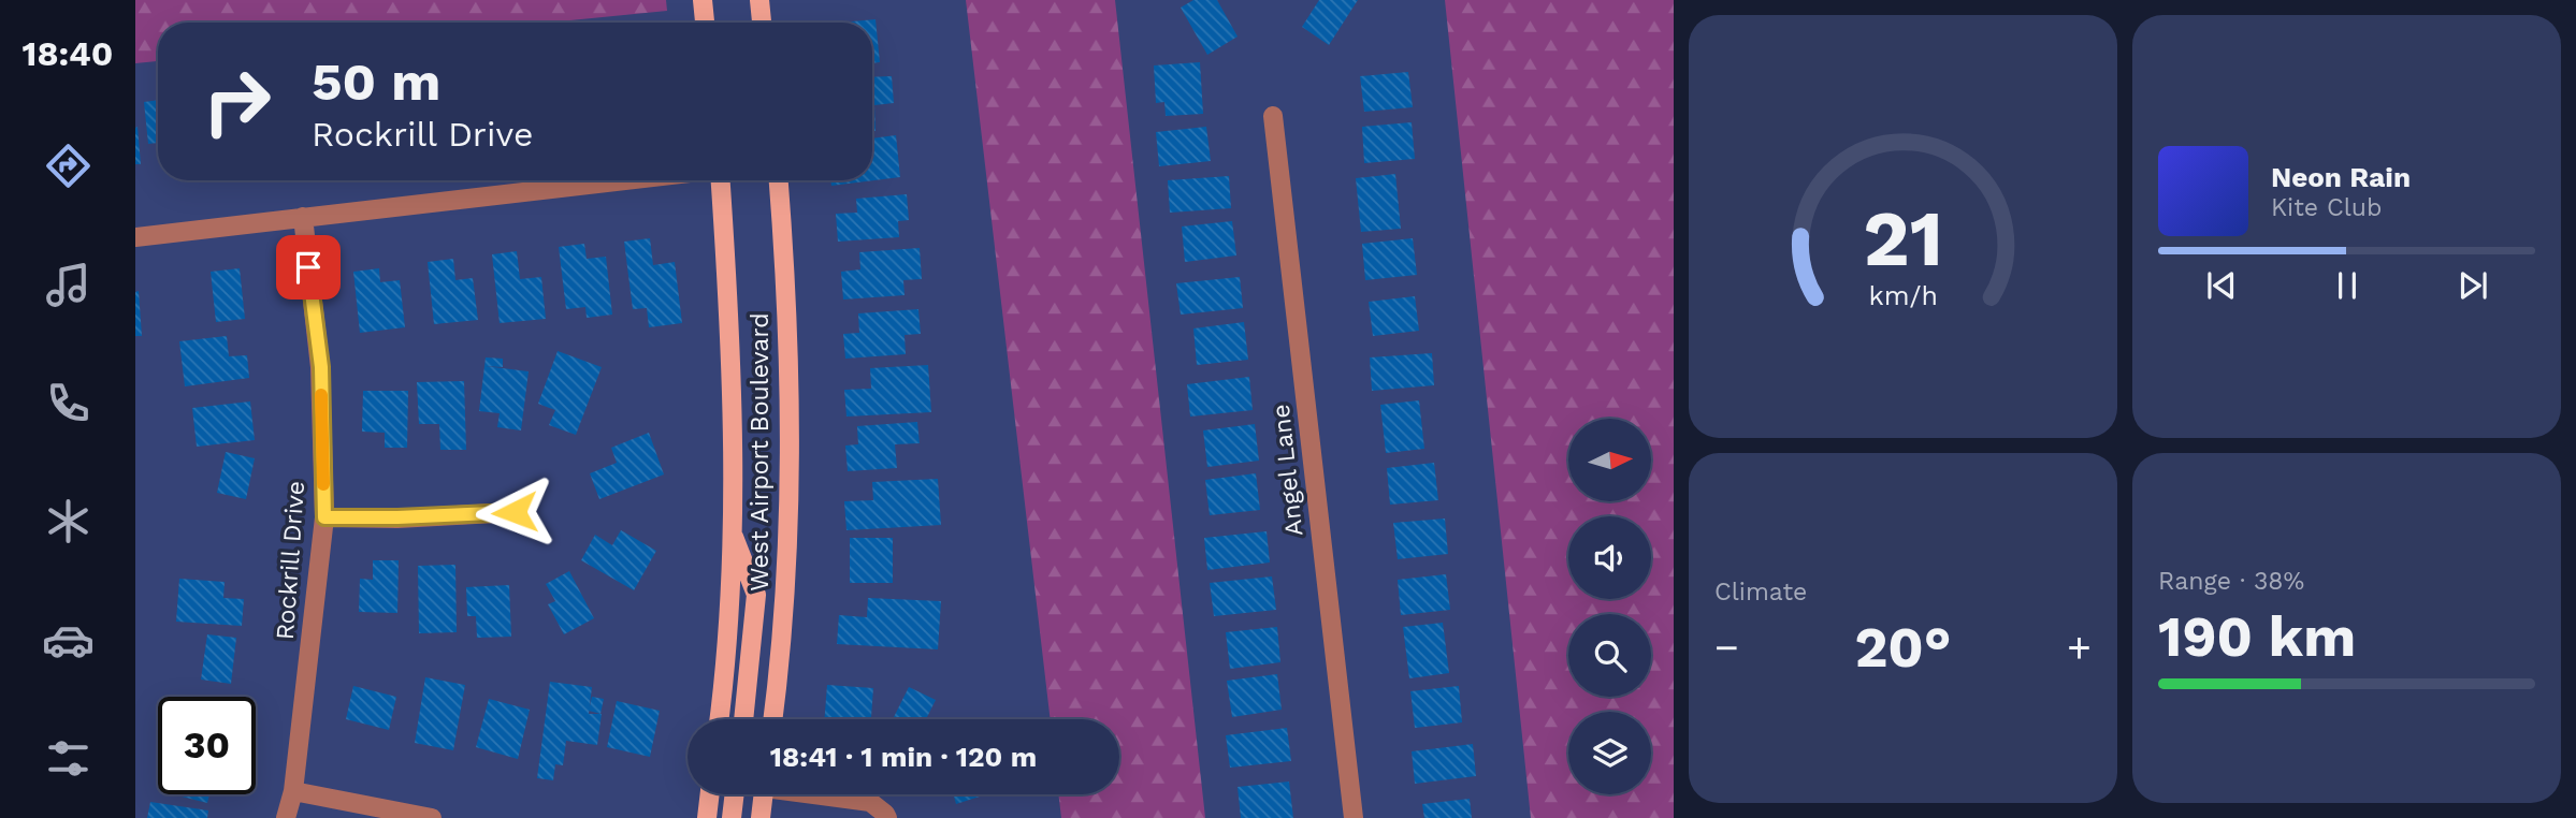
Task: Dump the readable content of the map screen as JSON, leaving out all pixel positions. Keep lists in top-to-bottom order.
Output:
{
  "streets": {
    "main road": ["West Airport Boulevard"],
    "street": ["Angel Lane", "Rockrill Drive"]
  },
  "north": "right",
  "page": {
    "tabs": "18:40",
    "turn": ["50 m", "Rockrill Drive"],
    "song": ["Neon Rain", "Kite Club"],
    "tile": [
      "Climate",
      ["Range · 38%", "190 km"]
    ],
    "heat": ["−", "20°", "+"],
    "limit": "30",
    "trip": "18:41 · 1 min · 120 m",
    "gauge": ["21", "km/h"]
  }
}
